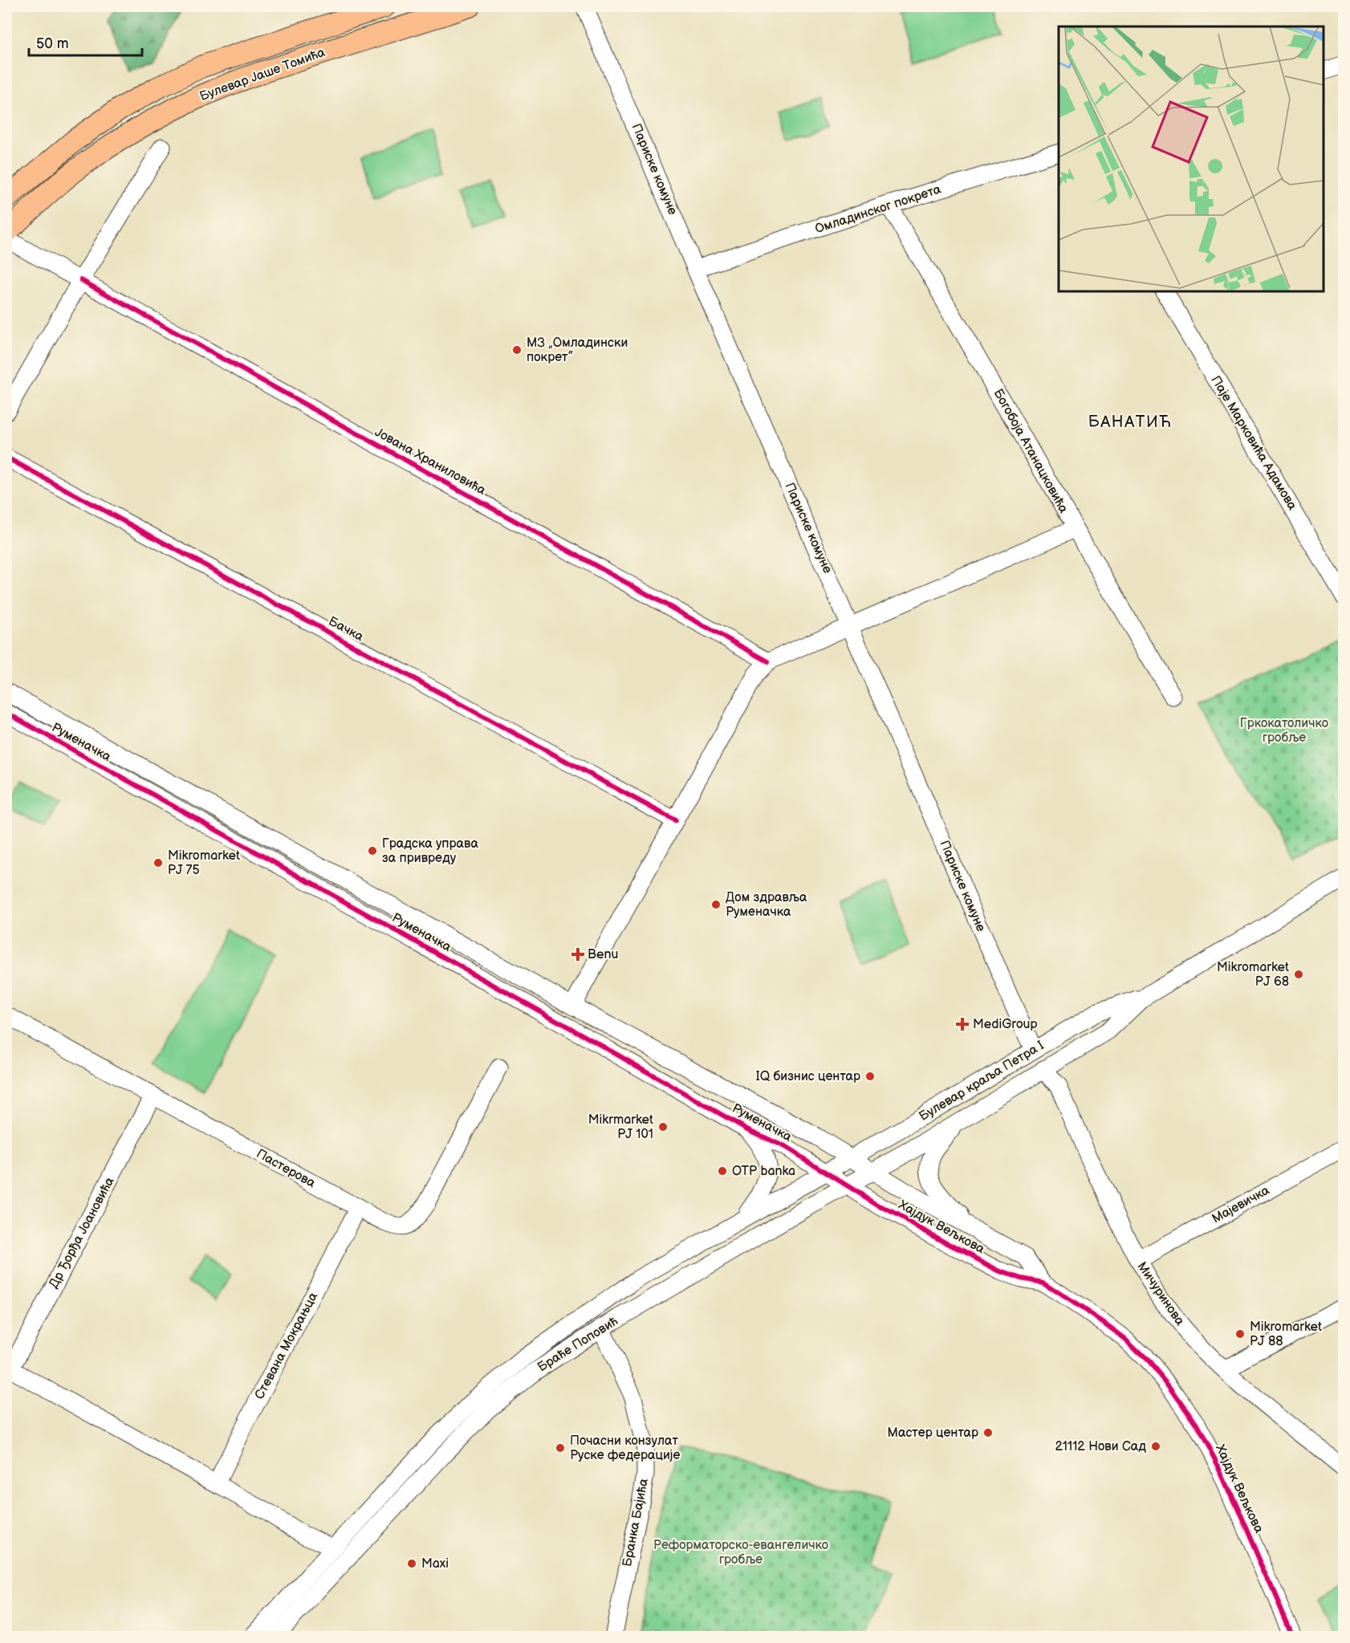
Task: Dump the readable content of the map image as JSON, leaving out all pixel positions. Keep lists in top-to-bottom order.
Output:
{
  "streets": {
    "main road": ["Булевар Јаше Томића"],
    "street": [
      "Париске комуне",
      "Омладинског покрета",
      "Паје Марковића Адамова",
      "Богобоја Атанацковића",
      "Јована Храниловића",
      "Бачка",
      "Руменачка",
      "Булевар краља Петра I",
      "Пастерова",
      "Мајевичка",
      "Хајдук Вељкова",
      "Др Ђорђа Јоановића",
      "Мичуринова",
      "Браће Поповић",
      "Стевана Мокрањца",
      "Бранка Бајића"
    ]
  },
  "crossings": [
    ["Париске комуне", "Омладинског покрета"],
    ["Париске комуне", "Булевар краља Петра I"],
    ["Омладинског покрета", "Богобоја Атанацковића"],
    ["Руменачка", "Булевар краља Петра I"],
    ["Руменачка", "Хајдук Вељкова"],
    ["Руменачка", "Браће Поповић"],
    ["Булевар краља Петра I", "Хајдук Вељкова"],
    ["Булевар краља Петра I", "Мичуринова"],
    ["Булевар краља Петра I", "Браће Поповић"],
    ["Пастерова", "Др Ђорђа Јоановића"],
    ["Пастерова", "Стевана Мокрањца"],
    ["Мајевичка", "Мичуринова"],
    ["Хајдук Вељкова", "Браће Поповић"],
    ["Браће Поповић", "Бранка Бајића"]
  ],
  "districts": ["БАНАТИЋ"],
  "parks": ["Гркокатоличко гробље", "Реформаторско-евангеличко гробље"],
  "places": {
    "other": [
      "МЗ „Омладински покрет”",
      "Градска управа за привреду",
      "Mikromarket PJ 75",
      "Дом здравља Руменачка",
      "Mikromarket PJ 68",
      "IQ бизнис центар",
      "Mikrmarket PJ 101",
      "OTP banka",
      "Mikromarket PJ 88",
      "Мастер центар",
      "21112 Нови Сад",
      "Почасни конзулат Руске федерације",
      "Maxi"
    ],
    "health": ["Benu", "MediGroup"]
  },
  "scale_bar": "50 m"
}
